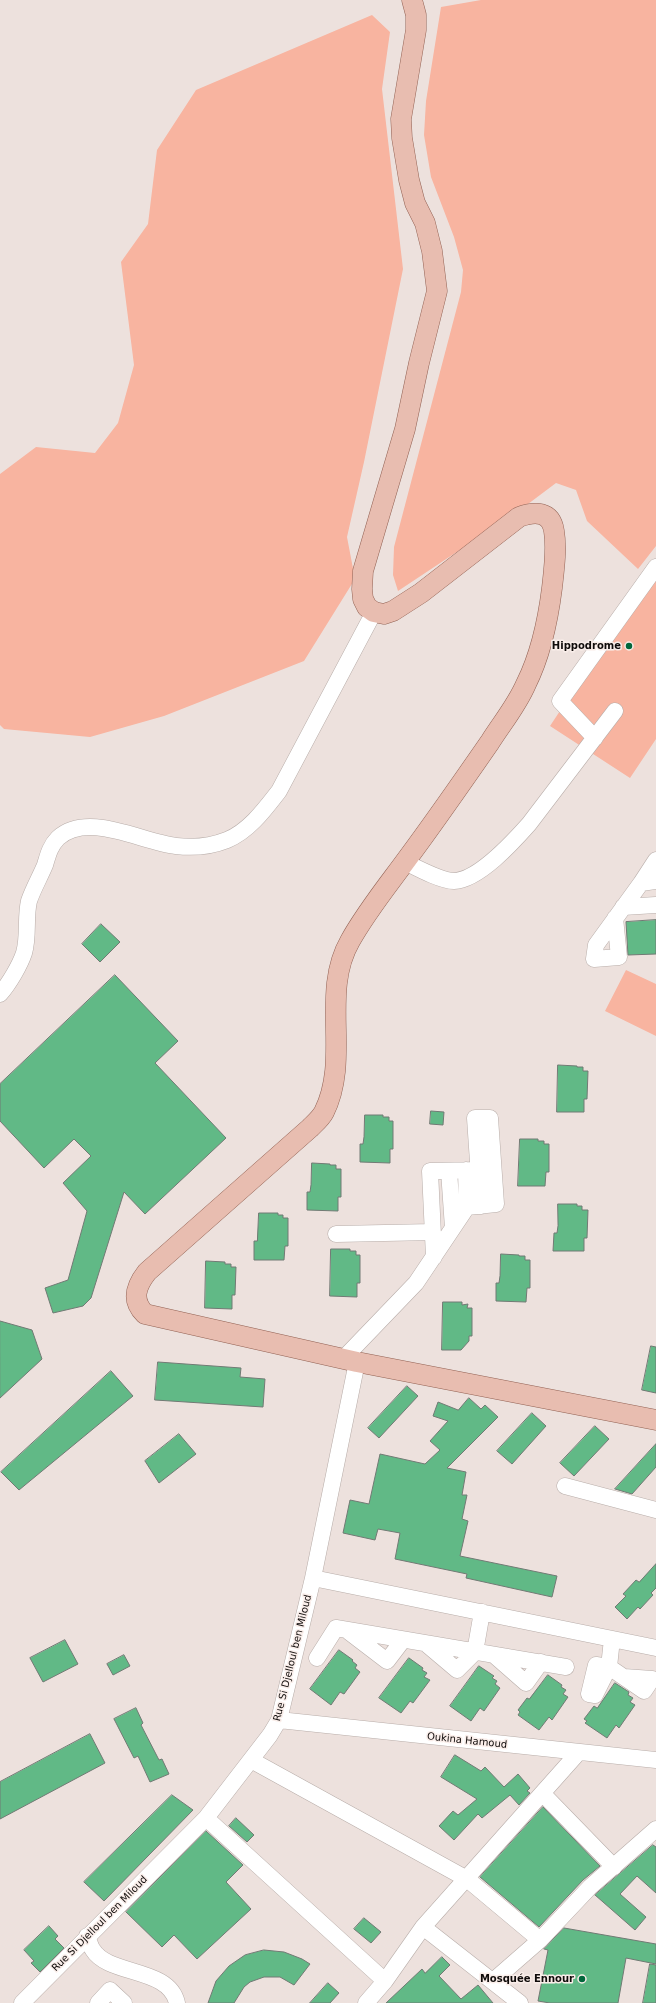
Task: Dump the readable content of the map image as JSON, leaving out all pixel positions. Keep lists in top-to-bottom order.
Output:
{
  "streets": {
    "street": ["Rue Si Djelloul ben Miloud", "Oukina Hamoud"]
  },
  "crossings": [
    ["Rue Si Djelloul ben Miloud", "Oukina Hamoud"]
  ],
  "places": ["Hippodrome", "Mosquée Ennour"]
}
